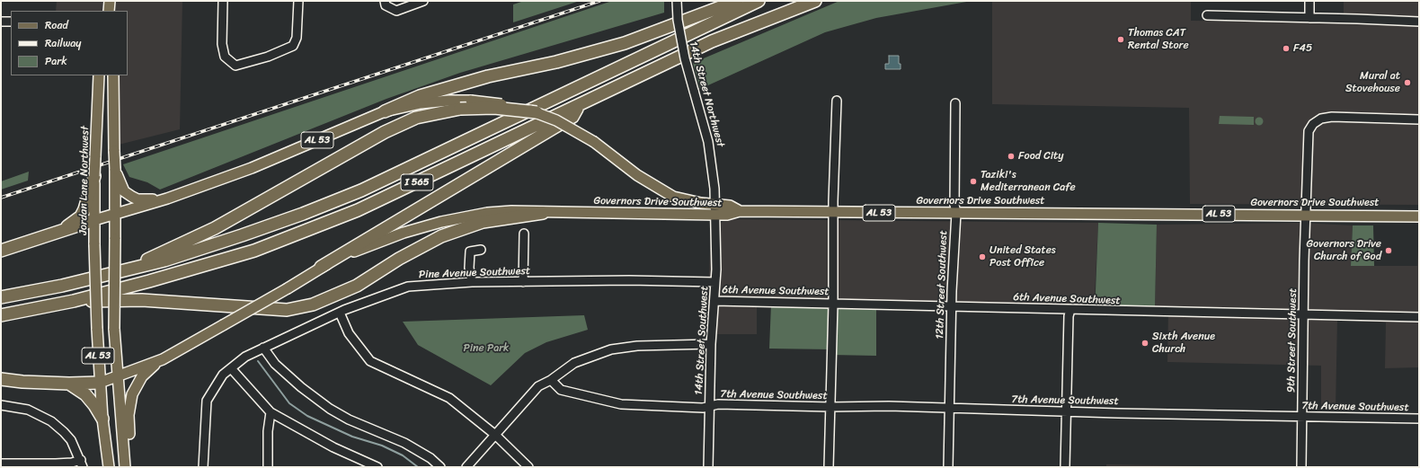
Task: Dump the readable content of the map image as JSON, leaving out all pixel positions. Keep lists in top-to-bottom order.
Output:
{
  "streets": {
    "highway": ["I 565"],
    "main road": ["AL 53", "Jordan Lane Northwest", "Governors Drive Southwest"],
    "street": [
      "14th Street Northwest",
      "Pine Avenue Southwest",
      "12th Street Southwest",
      "6th Avenue Southwest",
      "14th Street Southwest",
      "9th Street Southwest",
      "7th Avenue Southwest"
    ]
  },
  "crossings": [
    ["14th Street Northwest", "AL 53"],
    ["14th Street Northwest", "Governors Drive Southwest"],
    ["14th Street Northwest", "14th Street Southwest"],
    ["AL 53", "Jordan Lane Northwest"],
    ["AL 53", "Governors Drive Southwest"],
    ["Governors Drive Southwest", "12th Street Southwest"],
    ["Governors Drive Southwest", "14th Street Southwest"],
    ["Governors Drive Southwest", "9th Street Southwest"],
    ["Pine Avenue Southwest", "14th Street Southwest"],
    ["12th Street Southwest", "6th Avenue Southwest"],
    ["12th Street Southwest", "7th Avenue Southwest"],
    ["6th Avenue Southwest", "14th Street Southwest"],
    ["6th Avenue Southwest", "9th Street Southwest"],
    ["14th Street Southwest", "7th Avenue Southwest"],
    ["9th Street Southwest", "7th Avenue Southwest"]
  ],
  "parks": ["Pine Park"],
  "places": [
    "Thomas CAT Rental Store",
    "F45",
    "Mural at Stovehouse",
    "Food City",
    "Taziki's Mediterranean Cafe",
    "Governors Drive Church of God",
    "United States Post Office",
    "Sixth Avenue Church"
  ],
  "legend": ["Road", "Railway", "Park"]
}
